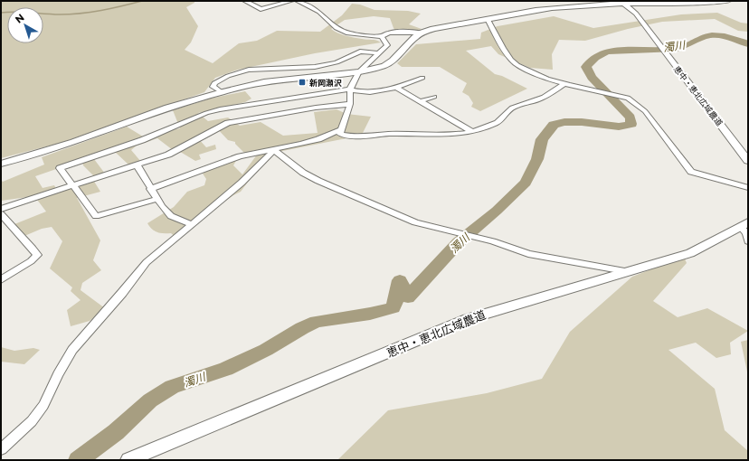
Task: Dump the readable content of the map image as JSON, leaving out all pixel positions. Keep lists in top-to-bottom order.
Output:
{
  "streets": {
    "street": ["恵中・恵北広域農道"]
  },
  "water": ["濁川"],
  "places": {
    "transit": ["新岡瀬沢"]
  },
  "north": "top left"
}
